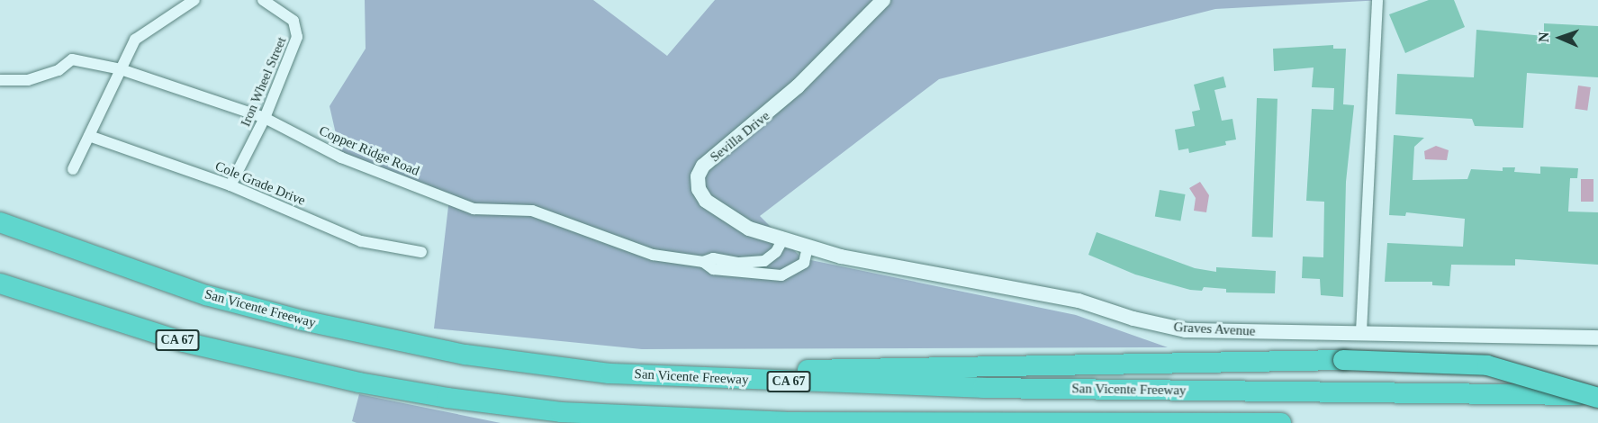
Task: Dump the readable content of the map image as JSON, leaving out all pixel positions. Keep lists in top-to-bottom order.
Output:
{
  "streets": {
    "highway": ["San Vicente Freeway", "CA 67"],
    "street": [
      "Iron Wheel Street",
      "Sevilla Drive",
      "Copper Ridge Road",
      "Cole Grade Drive",
      "Graves Avenue"
    ]
  },
  "crossings": [
    ["Iron Wheel Street", "Copper Ridge Road"],
    ["Iron Wheel Street", "Cole Grade Drive"],
    ["Sevilla Drive", "Copper Ridge Road"],
    ["Sevilla Drive", "Graves Avenue"],
    ["Copper Ridge Road", "Graves Avenue"]
  ],
  "north": "left"
}
